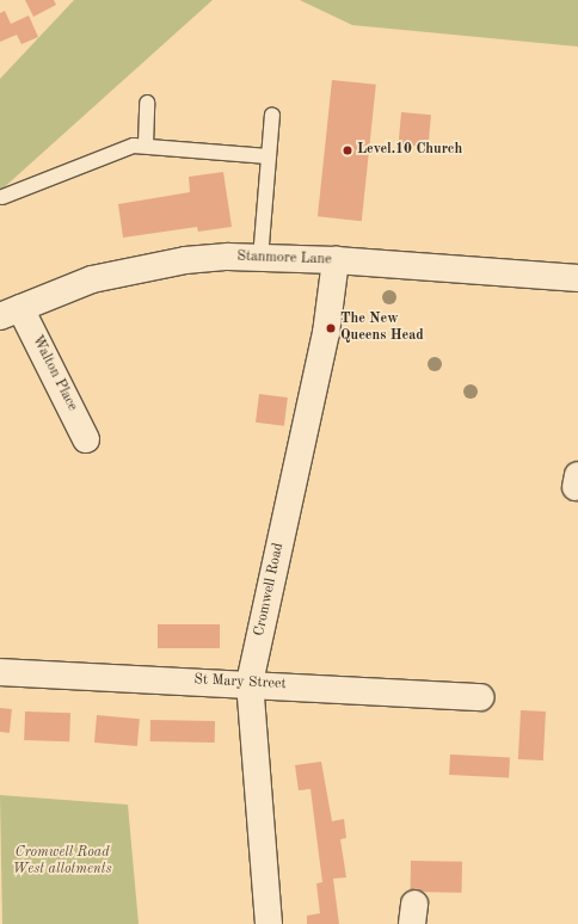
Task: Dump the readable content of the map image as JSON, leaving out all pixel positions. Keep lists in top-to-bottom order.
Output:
{
  "streets": {
    "street": [
      "Stanmore Lane",
      "Walton Place",
      "Cromwell Road",
      "St Mary Street"
    ]
  },
  "crossings": [
    ["Stanmore Lane", "Walton Place"],
    ["Stanmore Lane", "Cromwell Road"],
    ["Cromwell Road", "St Mary Street"]
  ],
  "parks": ["Cromwell Road West allotments"],
  "places": ["Level.10 Church", "The New Queens Head"]
}
